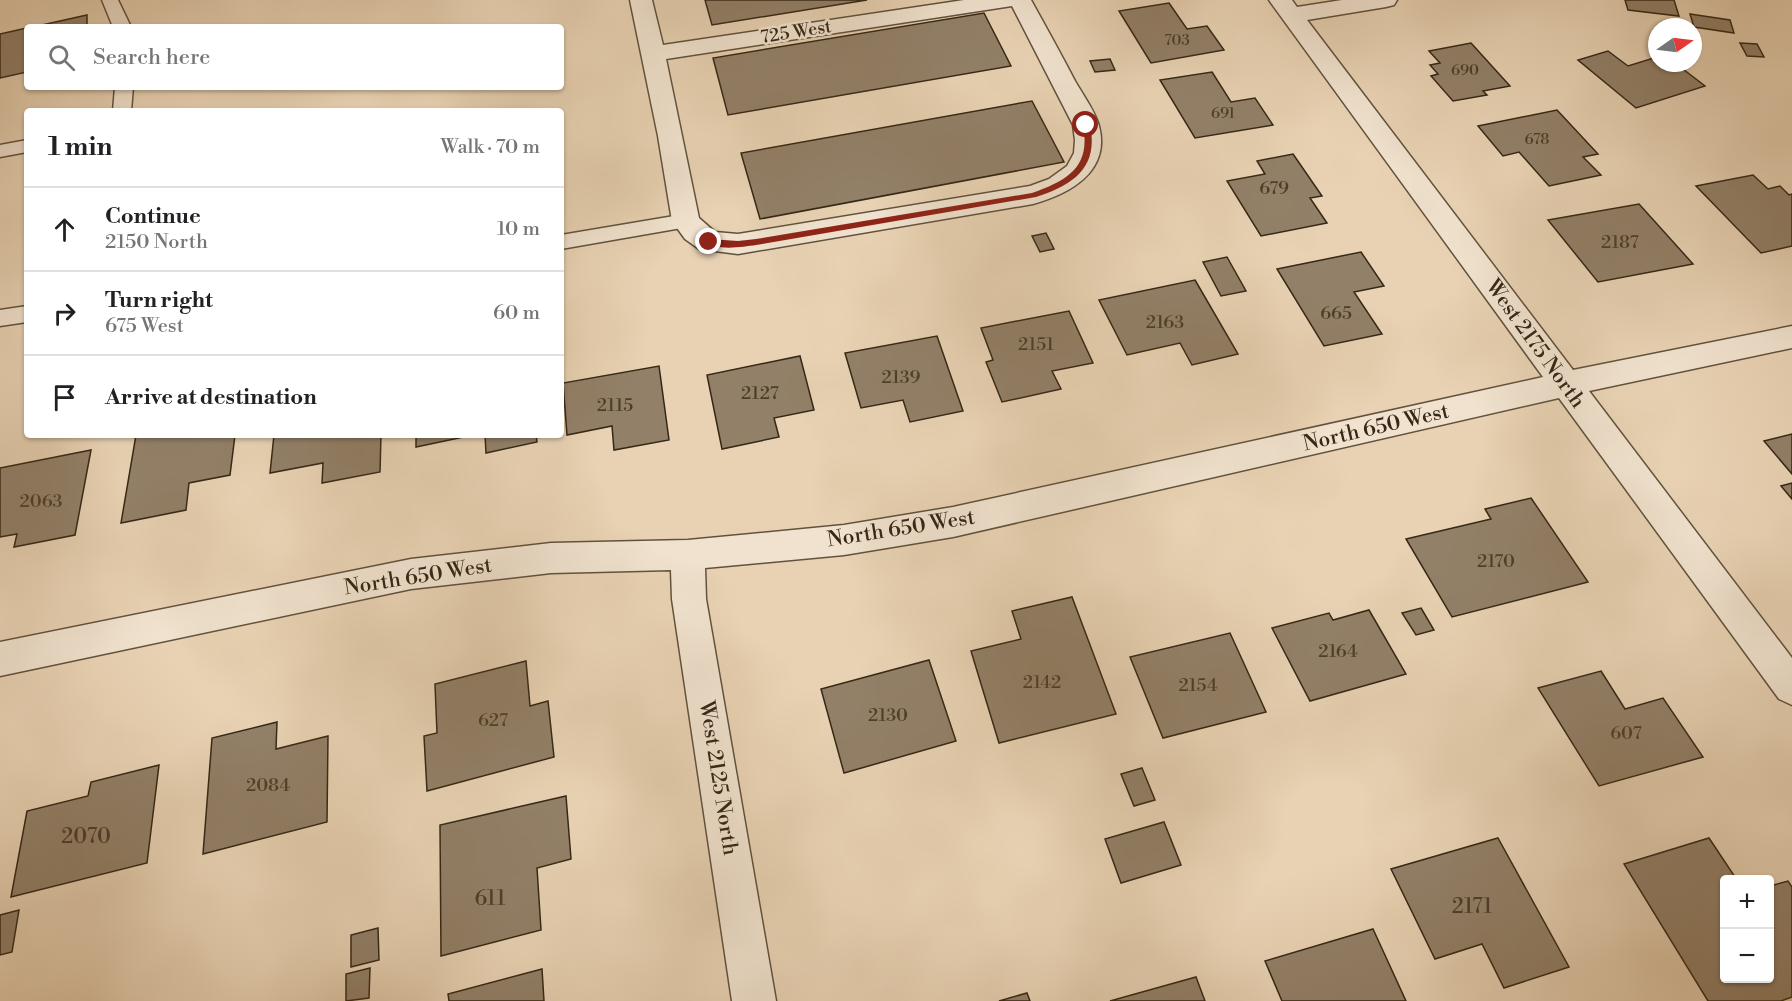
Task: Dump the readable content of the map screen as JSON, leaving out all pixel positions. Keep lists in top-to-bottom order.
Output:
{
  "streets": {
    "street": [
      "725 West",
      "West 2175 North",
      "North 650 West",
      "West 2125 North"
    ]
  },
  "crossings": [
    ["West 2175 North", "North 650 West"],
    ["North 650 West", "West 2125 North"]
  ],
  "house_numbers": [
    "703",
    "690",
    "691",
    "678",
    "679",
    "2187",
    "665",
    "2163",
    "2151",
    "2139",
    "2127",
    "2115",
    "2063",
    "2170",
    "2164",
    "2142",
    "2154",
    "2130",
    "627",
    "607",
    "2084",
    "2070",
    "611",
    "2171"
  ],
  "north": "right",
  "page": {
    "search": "Search here",
    "heading": ["1 min", "Walk · 70 m"],
    "list": [
      ["Continue", "2150 North", "10 m"],
      ["Turn right", "675 West", "60 m"],
      "Arrive at destination"
    ],
    "map_buttons": ["+", "−"]
  }
}
